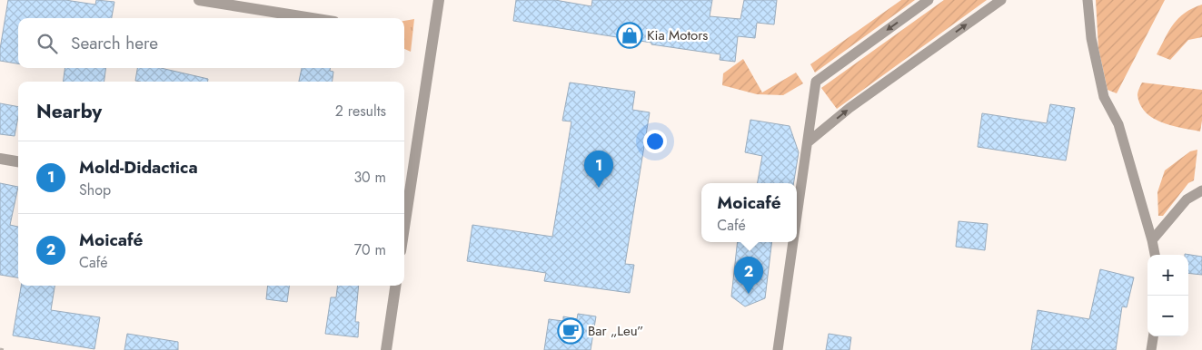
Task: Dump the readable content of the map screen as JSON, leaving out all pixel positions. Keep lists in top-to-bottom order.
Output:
{
  "places": {
    "shop": ["Kia Motors"],
    "cafe": ["Bar „Leu”"]
  },
  "page": {
    "search": "Search here",
    "heading": ["Nearby", "2 results"],
    "list": [
      {
        "mark": "1",
        "name": "Mold-Didactica",
        "note": "Shop",
        "value": "30 m"
      },
      {
        "mark": "2",
        "name": "Moicafé",
        "note": "Café",
        "value": "70 m"
      }
    ],
    "pins": ["1", "2"],
    "popup": ["Moicafé", "Café"],
    "map_buttons": ["+", "−"]
  }
}
